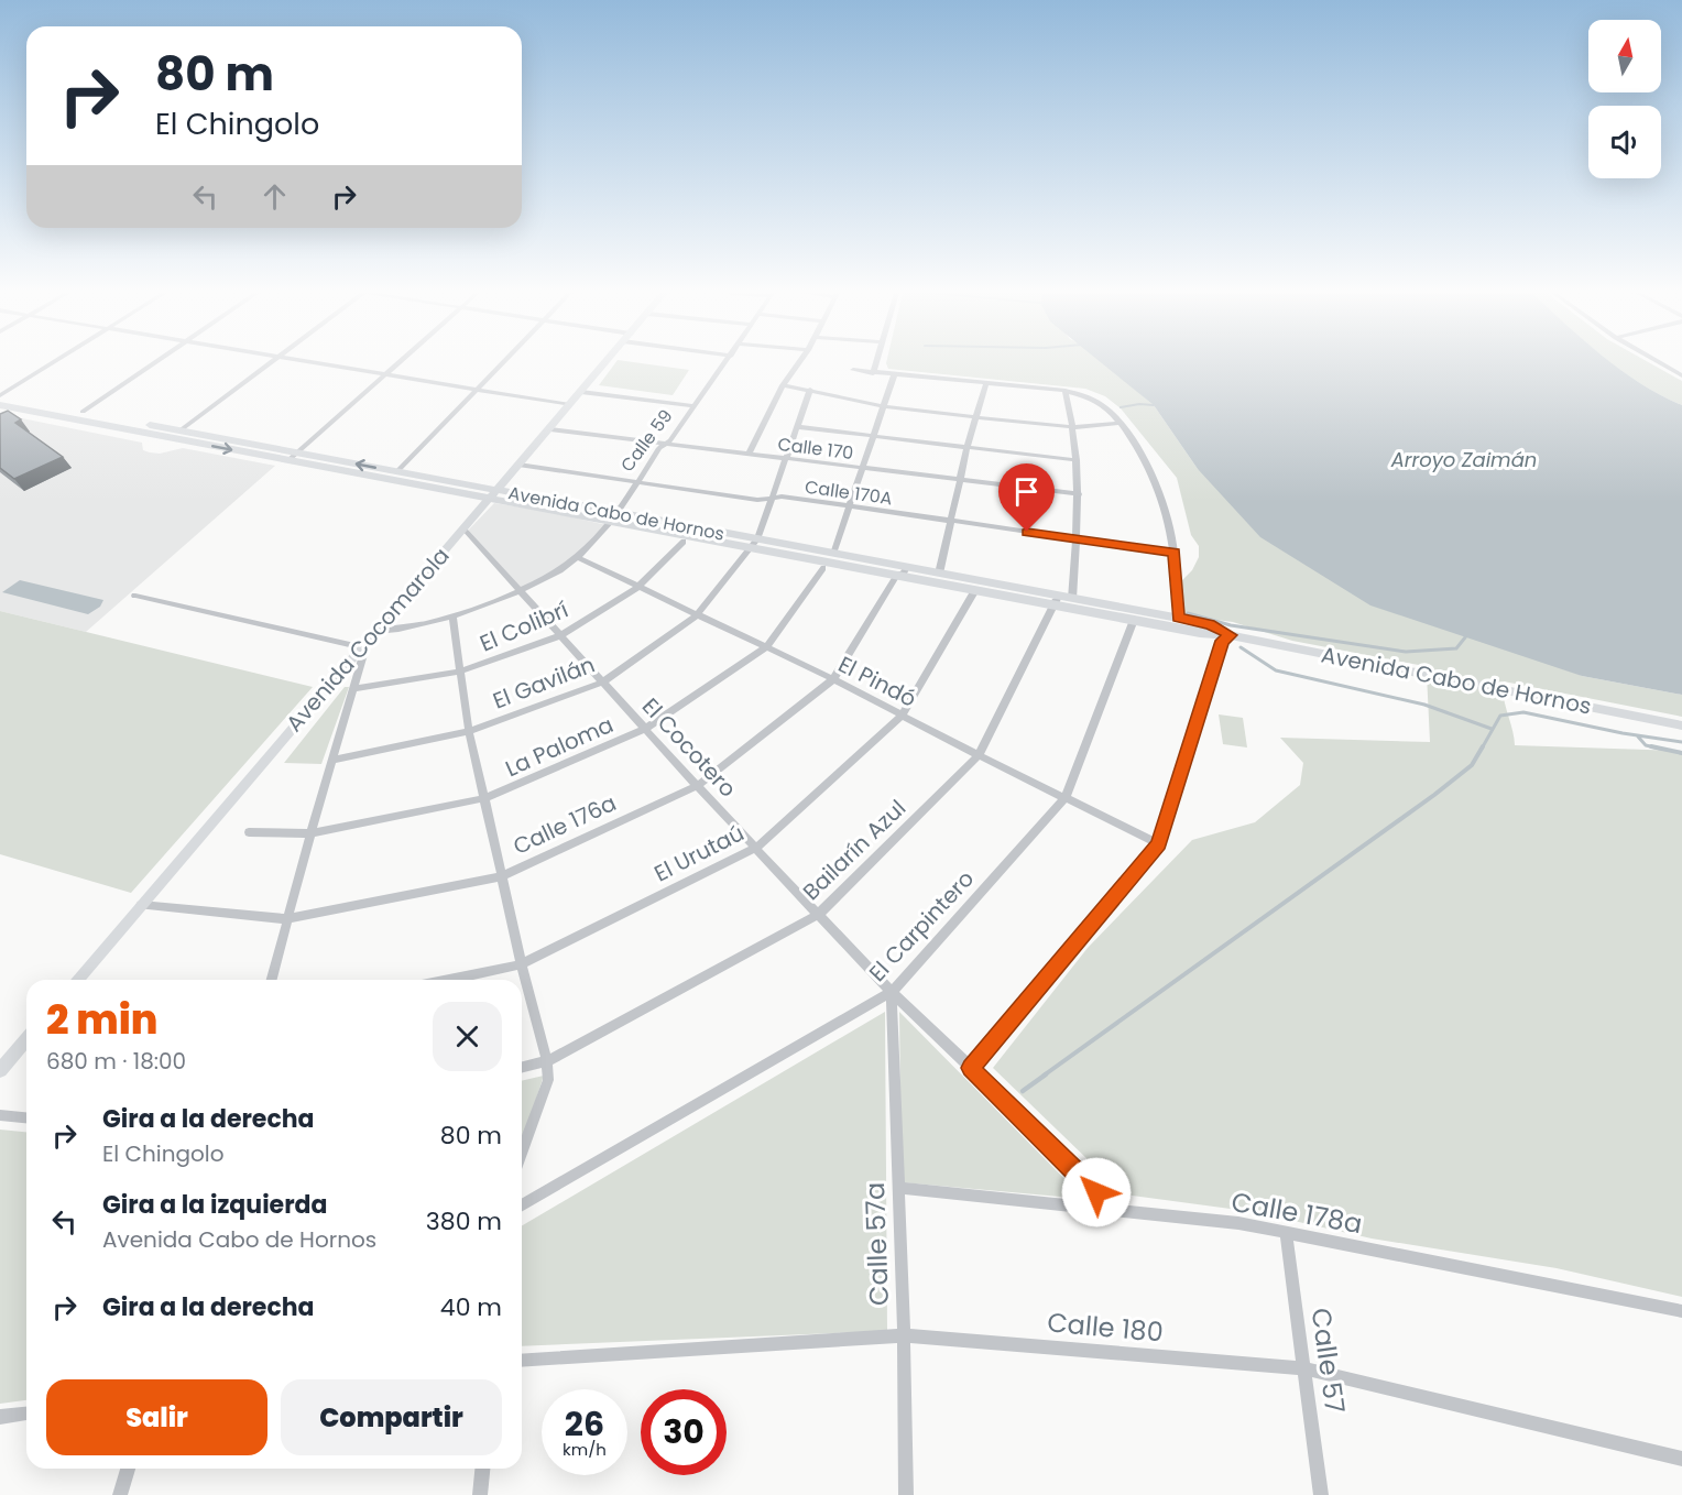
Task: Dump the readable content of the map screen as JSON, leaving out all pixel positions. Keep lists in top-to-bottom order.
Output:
{
  "streets": {
    "main road": ["Avenida Cabo de Hornos", "Avenida Cocomarola"],
    "street": [
      "Calle 59",
      "Calle 170",
      "Calle 170A",
      "El Colibrí",
      "El Pindó",
      "El Gavilán",
      "La Paloma",
      "El Cocotero",
      "Calle 176a",
      "Bailarín Azul",
      "El Urutaú",
      "El Carpintero",
      "Calle 178a",
      "Calle 57a",
      "Calle 180",
      "Calle 57"
    ]
  },
  "crossings": [
    ["Calle 59", "Calle 170"],
    ["Calle 59", "Calle 170A"],
    ["Calle 59", "Avenida Cabo de Hornos"],
    ["Calle 59", "Avenida Cocomarola"],
    ["Calle 59", "El Pindó"],
    ["Calle 59", "El Cocotero"],
    ["Calle 170", "Avenida Cocomarola"],
    ["Calle 170", "El Gavilán"],
    ["Calle 170A", "Avenida Cocomarola"],
    ["Calle 170A", "El Gavilán"],
    ["Avenida Cabo de Hornos", "Avenida Cocomarola"],
    ["Avenida Cabo de Hornos", "El Gavilán"],
    ["Avenida Cabo de Hornos", "Calle 176a"],
    ["Avenida Cabo de Hornos", "Bailarín Azul"],
    ["Avenida Cabo de Hornos", "El Urutaú"],
    ["Avenida Cabo de Hornos", "El Carpintero"],
    ["El Colibrí", "El Pindó"],
    ["El Colibrí", "El Cocotero"],
    ["Avenida Cocomarola", "El Cocotero"],
    ["Avenida Cocomarola", "Calle 176a"],
    ["El Pindó", "El Gavilán"],
    ["El Pindó", "La Paloma"],
    ["El Pindó", "Calle 176a"],
    ["El Pindó", "Bailarín Azul"],
    ["El Pindó", "El Urutaú"],
    ["El Pindó", "El Carpintero"],
    ["El Gavilán", "El Cocotero"],
    ["La Paloma", "El Cocotero"],
    ["El Cocotero", "Calle 176a"],
    ["El Cocotero", "Bailarín Azul"],
    ["El Cocotero", "El Urutaú"],
    ["El Cocotero", "El Carpintero"],
    ["El Cocotero", "Calle 178a"],
    ["El Cocotero", "Calle 57a"],
    ["El Carpintero", "Calle 57a"],
    ["Calle 178a", "Calle 57a"],
    ["Calle 178a", "Calle 57"],
    ["Calle 57a", "Calle 180"],
    ["Calle 180", "Calle 57"]
  ],
  "water": ["Arroyo Zaimán"],
  "north": "top",
  "page": {
    "turn": ["80 m", "El Chingolo"],
    "heading": ["2 min", "680 m · 18:00"],
    "list": [
      {
        "name": "Gira a la derecha",
        "note": "El Chingolo",
        "value": "80 m"
      },
      {
        "name": "Gira a la izquierda",
        "note": "Avenida Cabo de Hornos",
        "value": "380 m"
      },
      {
        "name": "Gira a la derecha",
        "value": "40 m"
      }
    ],
    "buttons": ["Salir", "Compartir"],
    "speed": "26 km/h",
    "limit": "30"
  }
}
